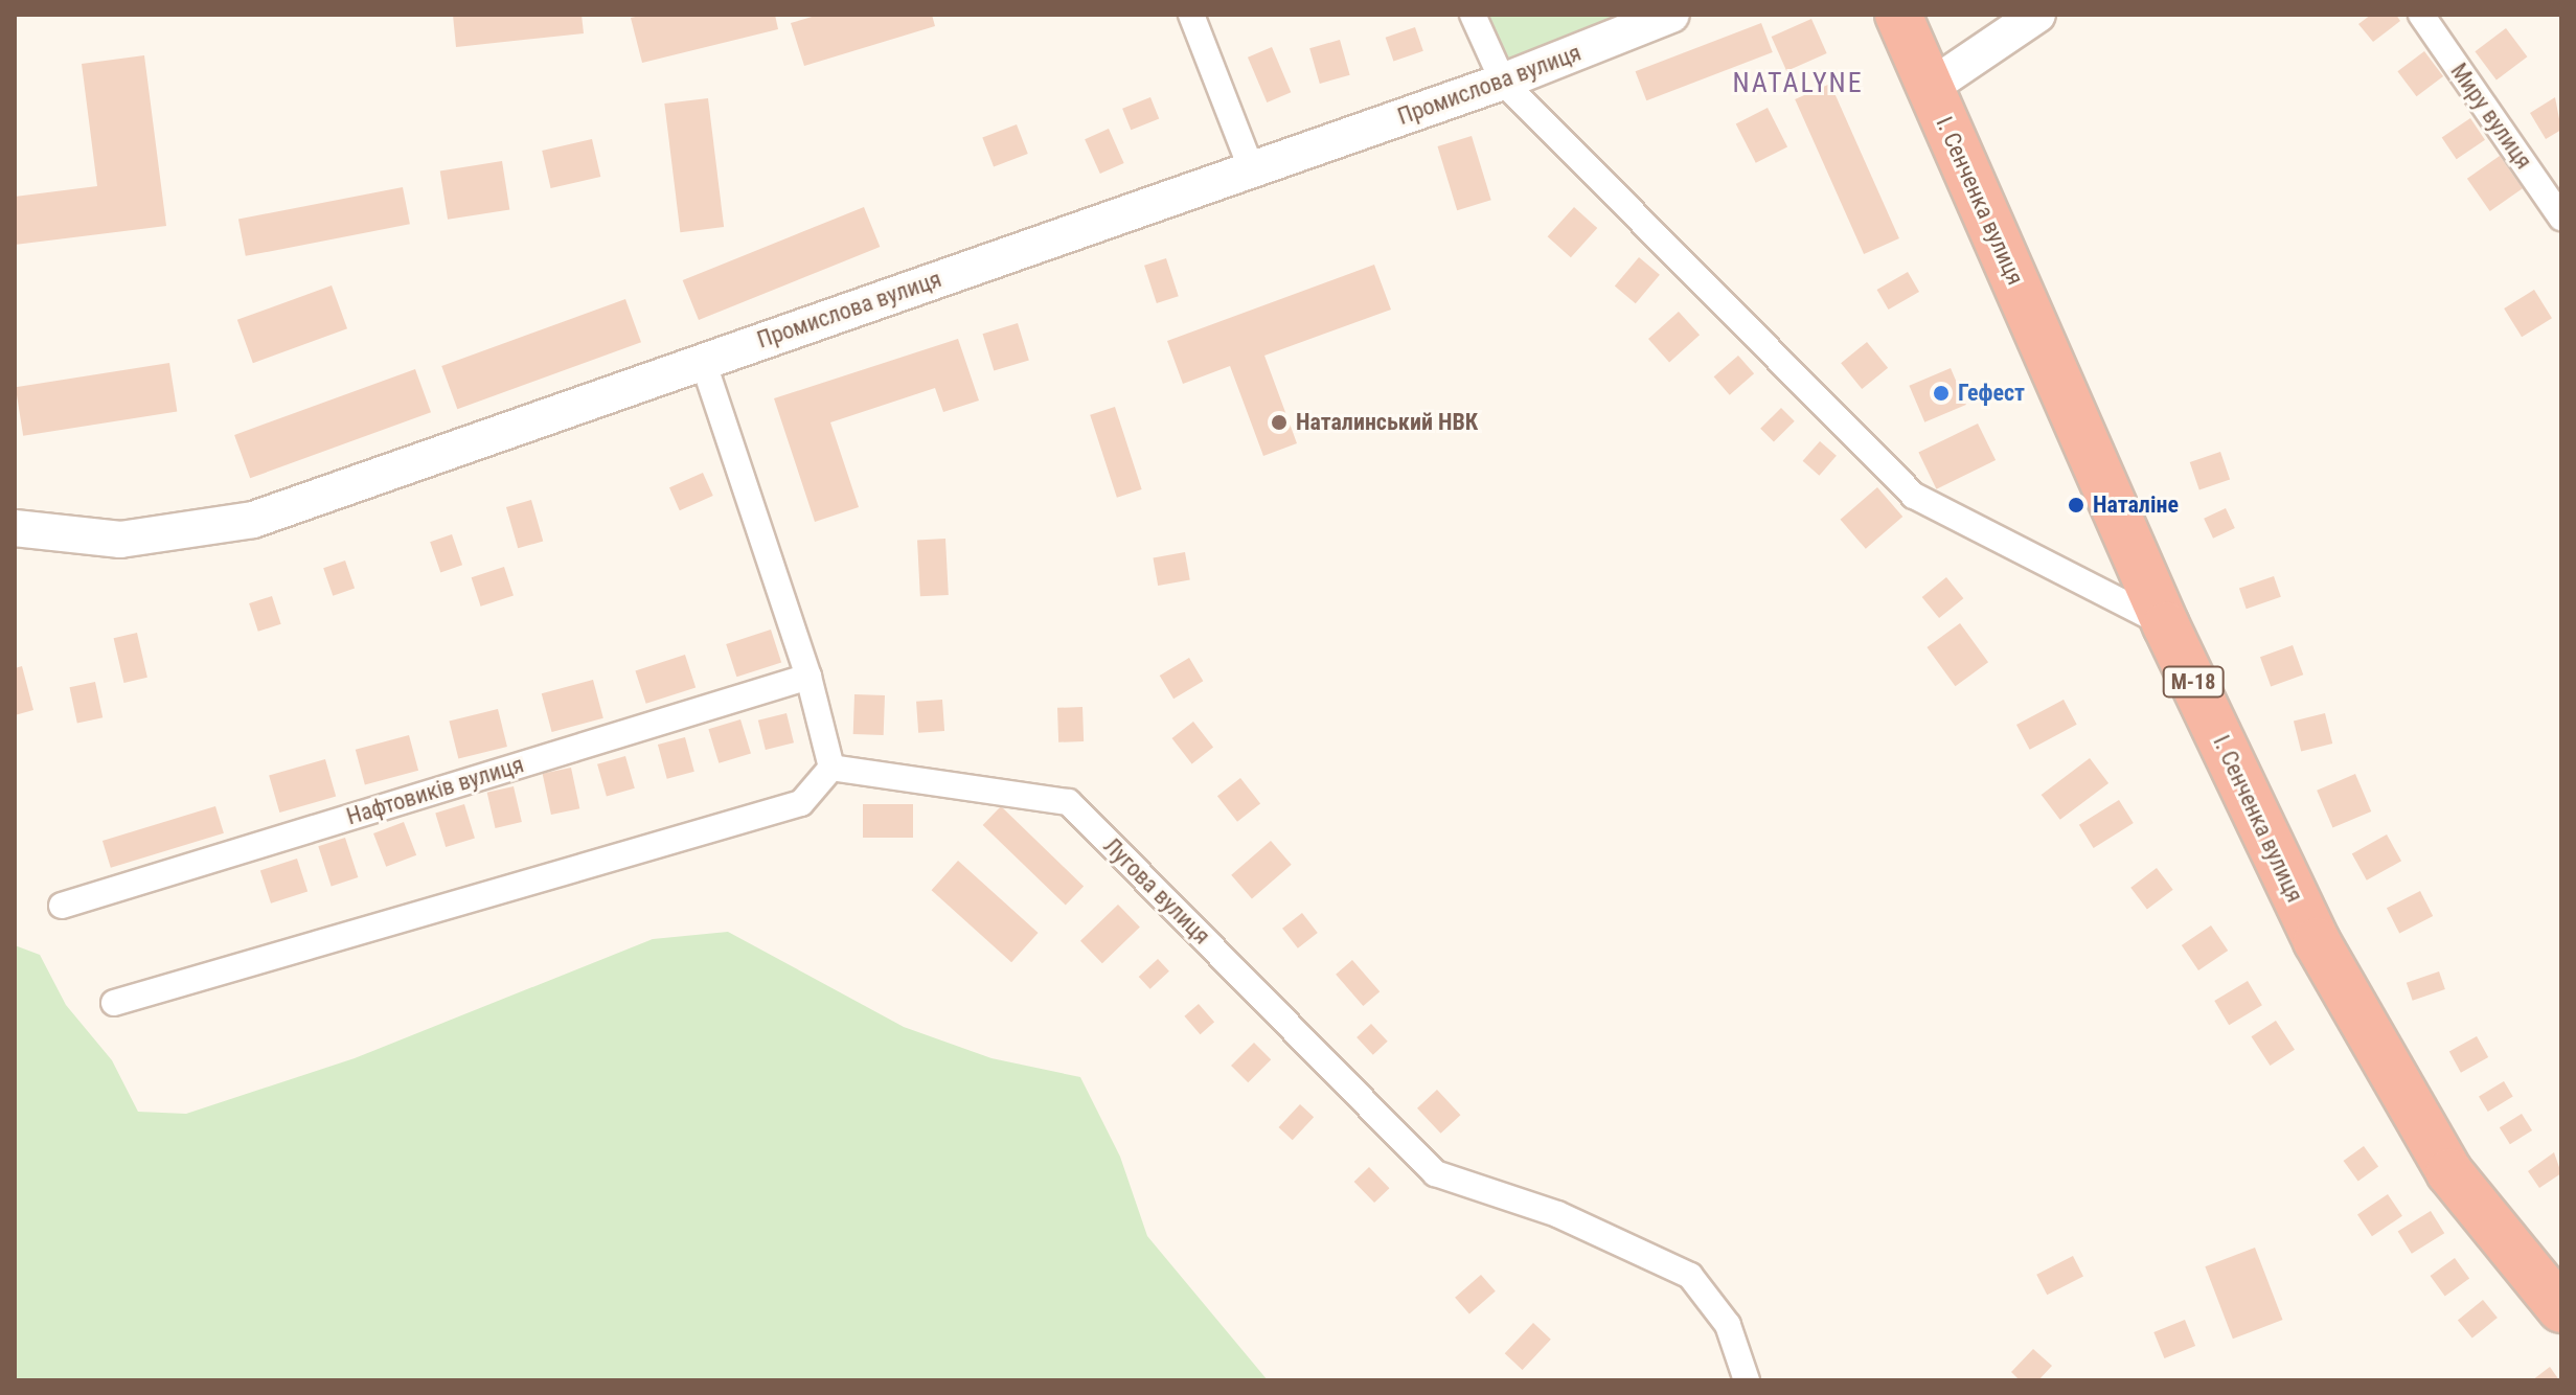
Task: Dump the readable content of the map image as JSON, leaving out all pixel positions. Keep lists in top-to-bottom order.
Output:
{
  "streets": {
    "highway": ["І. Сенченка вулиця", "М-18"],
    "street": [
      "Промислова вулиця",
      "Миру вулиця",
      "Нафтовиків вулиця",
      "Лугова вулиця"
    ]
  },
  "districts": ["NATALYNE"],
  "places": ["Гефест", "Наталинський НВК", "Наталіне"]
}
